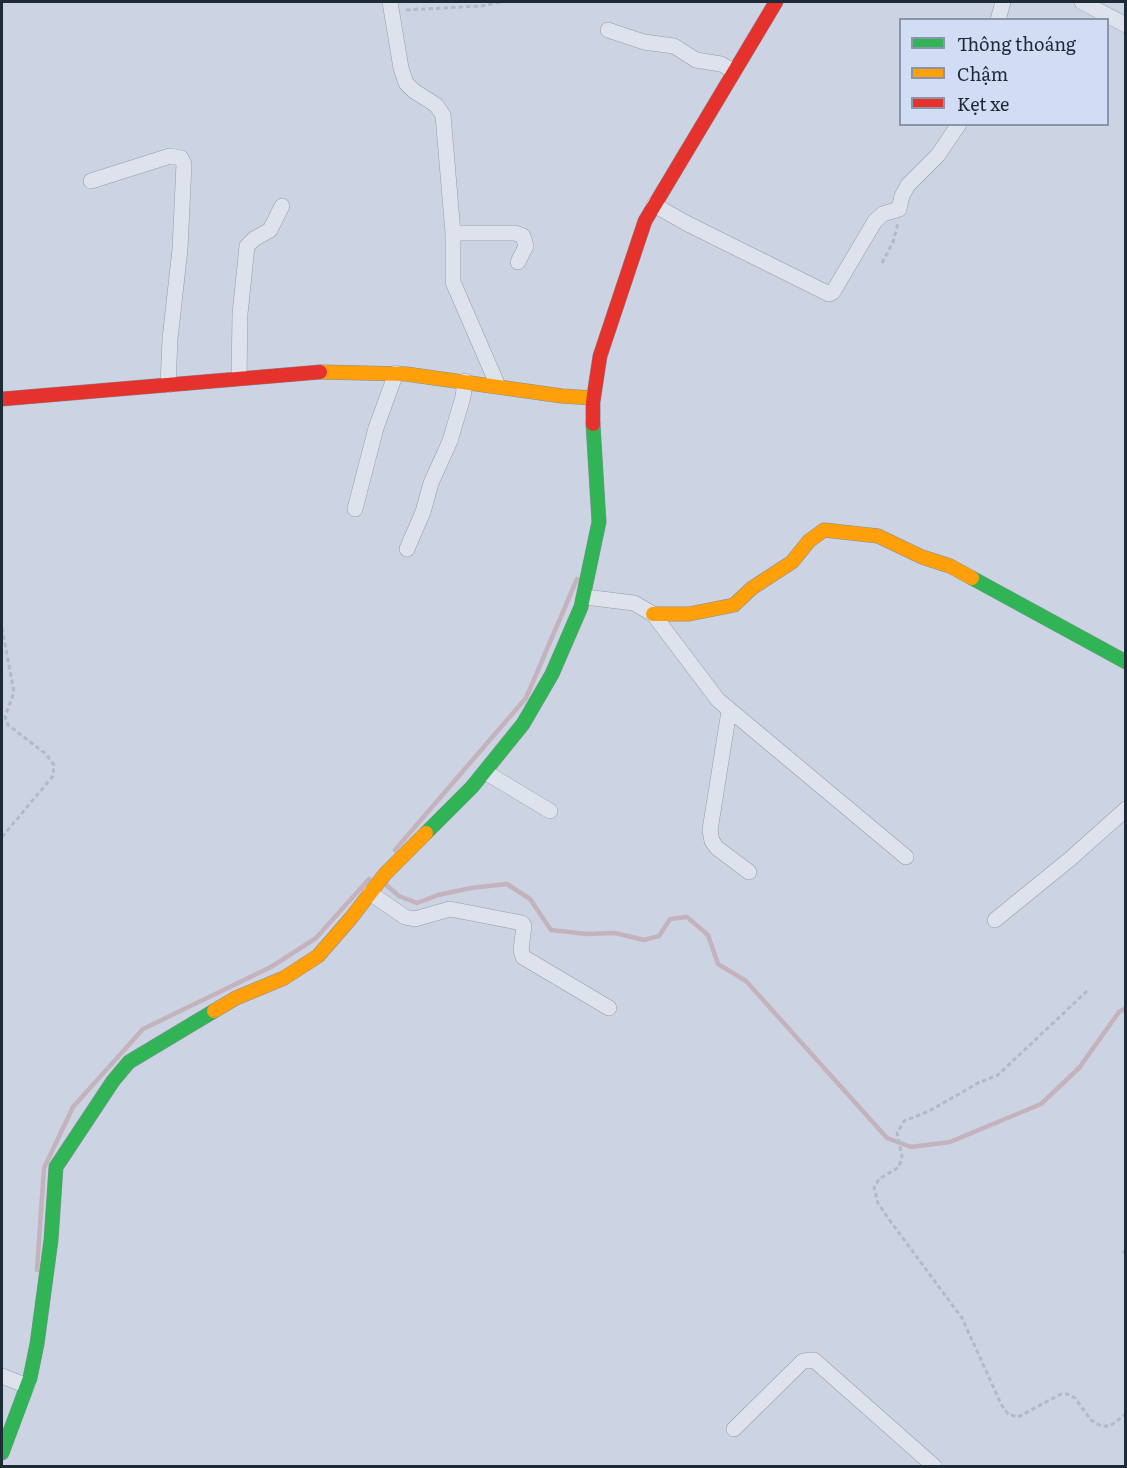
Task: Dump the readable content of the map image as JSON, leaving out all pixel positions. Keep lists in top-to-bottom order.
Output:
{
  "legend": ["Thông thoáng", "Chậm", "Kẹt xe"]
}
